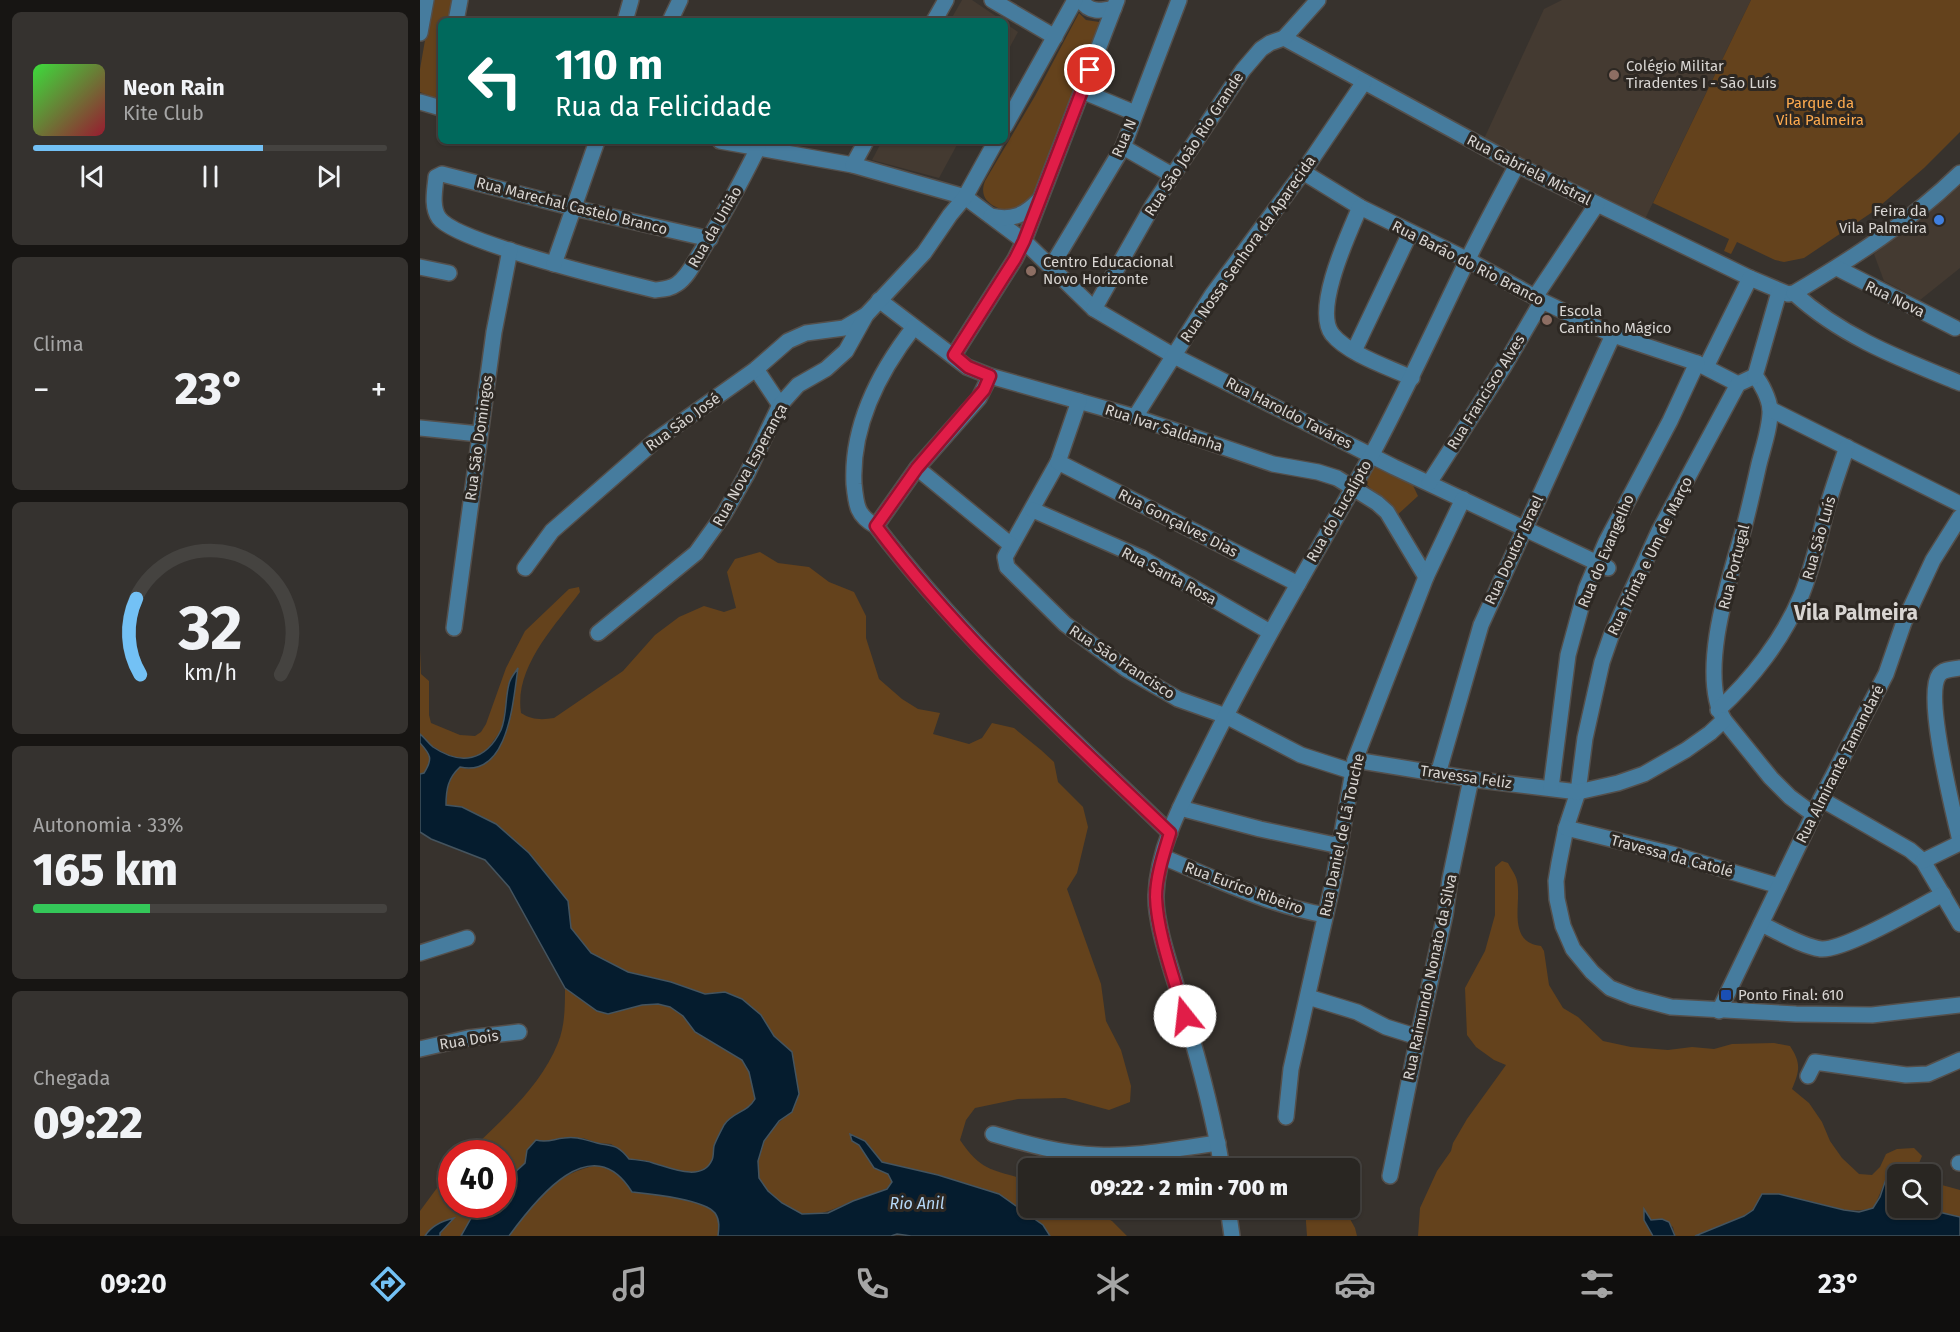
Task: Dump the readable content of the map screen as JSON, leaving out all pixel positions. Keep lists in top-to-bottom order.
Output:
{
  "streets": {
    "street": [
      "Rua N",
      "Rua São João Rio Grande",
      "Rua Gabriela Mistral",
      "Rua Marechal Castelo Branco",
      "Rua da União",
      "Rua Nossa Senhora da Aparecida",
      "Rua Barão do Rio Branco",
      "Rua Nova",
      "Rua Francisco Alves",
      "Rua Haroldo Taváres",
      "Rua São José",
      "Rua Ivar Saldanha",
      "Rua São Domingos",
      "Rua Nova Esperança",
      "Rua do Eucalípto",
      "Rua Gonçalves Dias",
      "Rua São Luís",
      "Rua Doutor Israel",
      "Rua do Evangelho",
      "Rua Trinta e Um de Março",
      "Rua Portugal",
      "Rua Santa Rosa",
      "Rua São Francisco",
      "Rua Almirante Tamandaré",
      "Travessa Feliz",
      "Rua Daniel de Lã Touche",
      "Travessa da Catolé",
      "Rua Euríco Ribeiro",
      "Rua Raimundo Nonato da Silva",
      "Rua Dois"
    ]
  },
  "crossings": [
    ["Rua N", "Rua Haroldo Taváres"],
    ["Rua São João Rio Grande", "Rua Gabriela Mistral"],
    ["Rua São João Rio Grande", "Rua Haroldo Taváres"],
    ["Rua Gabriela Mistral", "Rua Nossa Senhora da Aparecida"],
    ["Rua Gabriela Mistral", "Rua Francisco Alves"],
    ["Rua Gabriela Mistral", "Rua do Eucalípto"],
    ["Rua Gabriela Mistral", "Rua do Evangelho"],
    ["Rua Marechal Castelo Branco", "Rua da União"],
    ["Rua da União", "Rua São Domingos"],
    ["Rua Nossa Senhora da Aparecida", "Rua Barão do Rio Branco"],
    ["Rua Nossa Senhora da Aparecida", "Rua Haroldo Taváres"],
    ["Rua Nossa Senhora da Aparecida", "Rua Ivar Saldanha"],
    ["Rua Barão do Rio Branco", "Rua Francisco Alves"],
    ["Rua Barão do Rio Branco", "Rua do Eucalípto"],
    ["Rua Barão do Rio Branco", "Rua Doutor Israel"],
    ["Rua Barão do Rio Branco", "Rua do Evangelho"],
    ["Rua Barão do Rio Branco", "Rua Trinta e Um de Março"],
    ["Rua Francisco Alves", "Rua Haroldo Taváres"],
    ["Rua Haroldo Taváres", "Rua do Eucalípto"],
    ["Rua Haroldo Taváres", "Rua Doutor Israel"],
    ["Rua Haroldo Taváres", "Rua do Evangelho"],
    ["Rua Haroldo Taváres", "Rua Daniel de Lã Touche"],
    ["Rua São José", "Rua Nova Esperança"],
    ["Rua Ivar Saldanha", "Rua do Eucalípto"],
    ["Rua Ivar Saldanha", "Rua Daniel de Lã Touche"],
    ["Rua do Eucalípto", "Rua Gonçalves Dias"],
    ["Rua do Eucalípto", "Rua Santa Rosa"],
    ["Rua do Eucalípto", "Rua São Francisco"],
    ["Rua do Eucalípto", "Rua Euríco Ribeiro"],
    ["Rua São Luís", "Rua Trinta e Um de Março"],
    ["Rua São Luís", "Rua Portugal"],
    ["Rua São Luís", "Travessa Feliz"],
    ["Rua Doutor Israel", "Travessa Feliz"],
    ["Rua do Evangelho", "Travessa Feliz"],
    ["Rua Trinta e Um de Março", "Rua Almirante Tamandaré"],
    ["Rua Trinta e Um de Março", "Travessa Feliz"],
    ["Rua Trinta e Um de Março", "Travessa da Catolé"],
    ["Rua São Francisco", "Travessa Feliz"],
    ["Rua São Francisco", "Rua Daniel de Lã Touche"],
    ["Rua Almirante Tamandaré", "Travessa da Catolé"],
    ["Travessa Feliz", "Rua Daniel de Lã Touche"],
    ["Travessa Feliz", "Rua Raimundo Nonato da Silva"],
    ["Rua Daniel de Lã Touche", "Rua Euríco Ribeiro"]
  ],
  "districts": ["Vila Palmeira"],
  "water": ["Rio Anil"],
  "parks": ["Parque da Vila Palmeira"],
  "places": {
    "other": [
      "Colégio Militar Tiradentes I - São Luís",
      "Feira da Vila Palmeira",
      "Centro Educacional Novo Horizonte",
      "Escola Cantinho Mágico"
    ],
    "transit": ["Ponto Final: 610"]
  },
  "page": {
    "turn": ["110 m", "Rua da Felicidade"],
    "song": ["Neon Rain", "Kite Club"],
    "tile": [
      "Clima",
      ["Autonomia · 33%", "165 km"],
      ["Chegada", "09:22"]
    ],
    "heat": ["−", "23°", "+"],
    "limit": "40",
    "trip": "09:22 · 2 min · 700 m",
    "tabs": ["09:20", "23°"],
    "gauge": ["32", "km/h"]
  }
}
